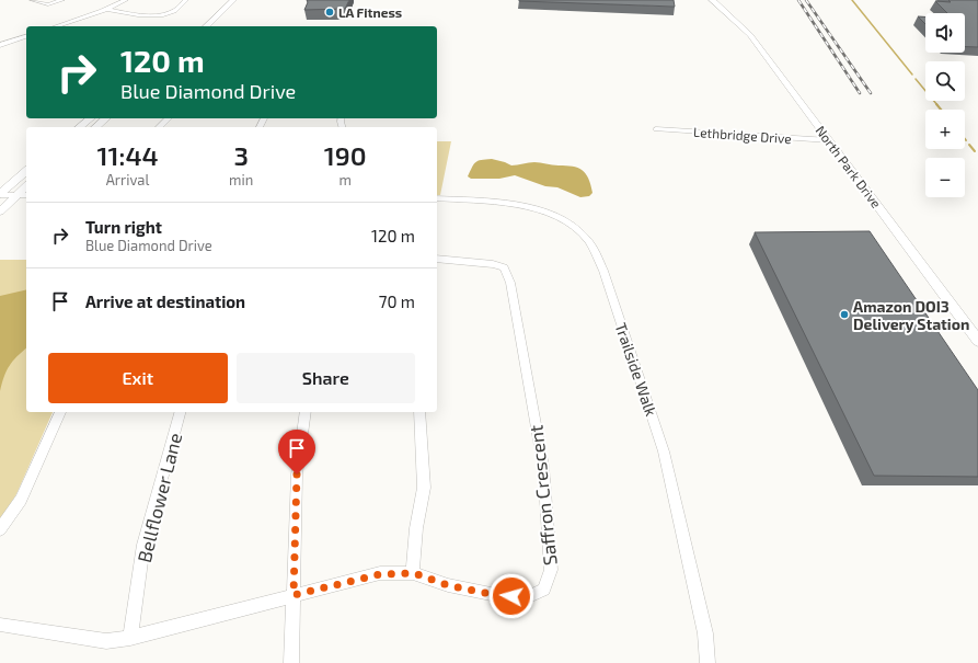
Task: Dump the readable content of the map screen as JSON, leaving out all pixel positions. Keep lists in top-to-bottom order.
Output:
{
  "streets": {
    "main road": ["North Park Drive"],
    "street": [
      "Lethbridge Drive",
      "Trailside Walk",
      "Saffron Crescent",
      "Bellflower Lane"
    ]
  },
  "crossings": [
    ["Lethbridge Drive", "North Park Drive"],
    ["Saffron Crescent", "Bellflower Lane"]
  ],
  "places": ["LA Fitness", "Amazon DOI3 Delivery Station"],
  "page": {
    "map_buttons": ["+", "−"],
    "turn": ["120 m", "Blue Diamond Drive"],
    "eta": [
      "11:44",
      "Arrival",
      "3",
      "min",
      "190",
      "m"
    ],
    "list": [
      {
        "name": "Turn right",
        "note": "Blue Diamond Drive",
        "value": "120 m"
      },
      {
        "name": "Arrive at destination",
        "value": "70 m"
      }
    ],
    "buttons": ["Exit", "Share"]
  }
}
